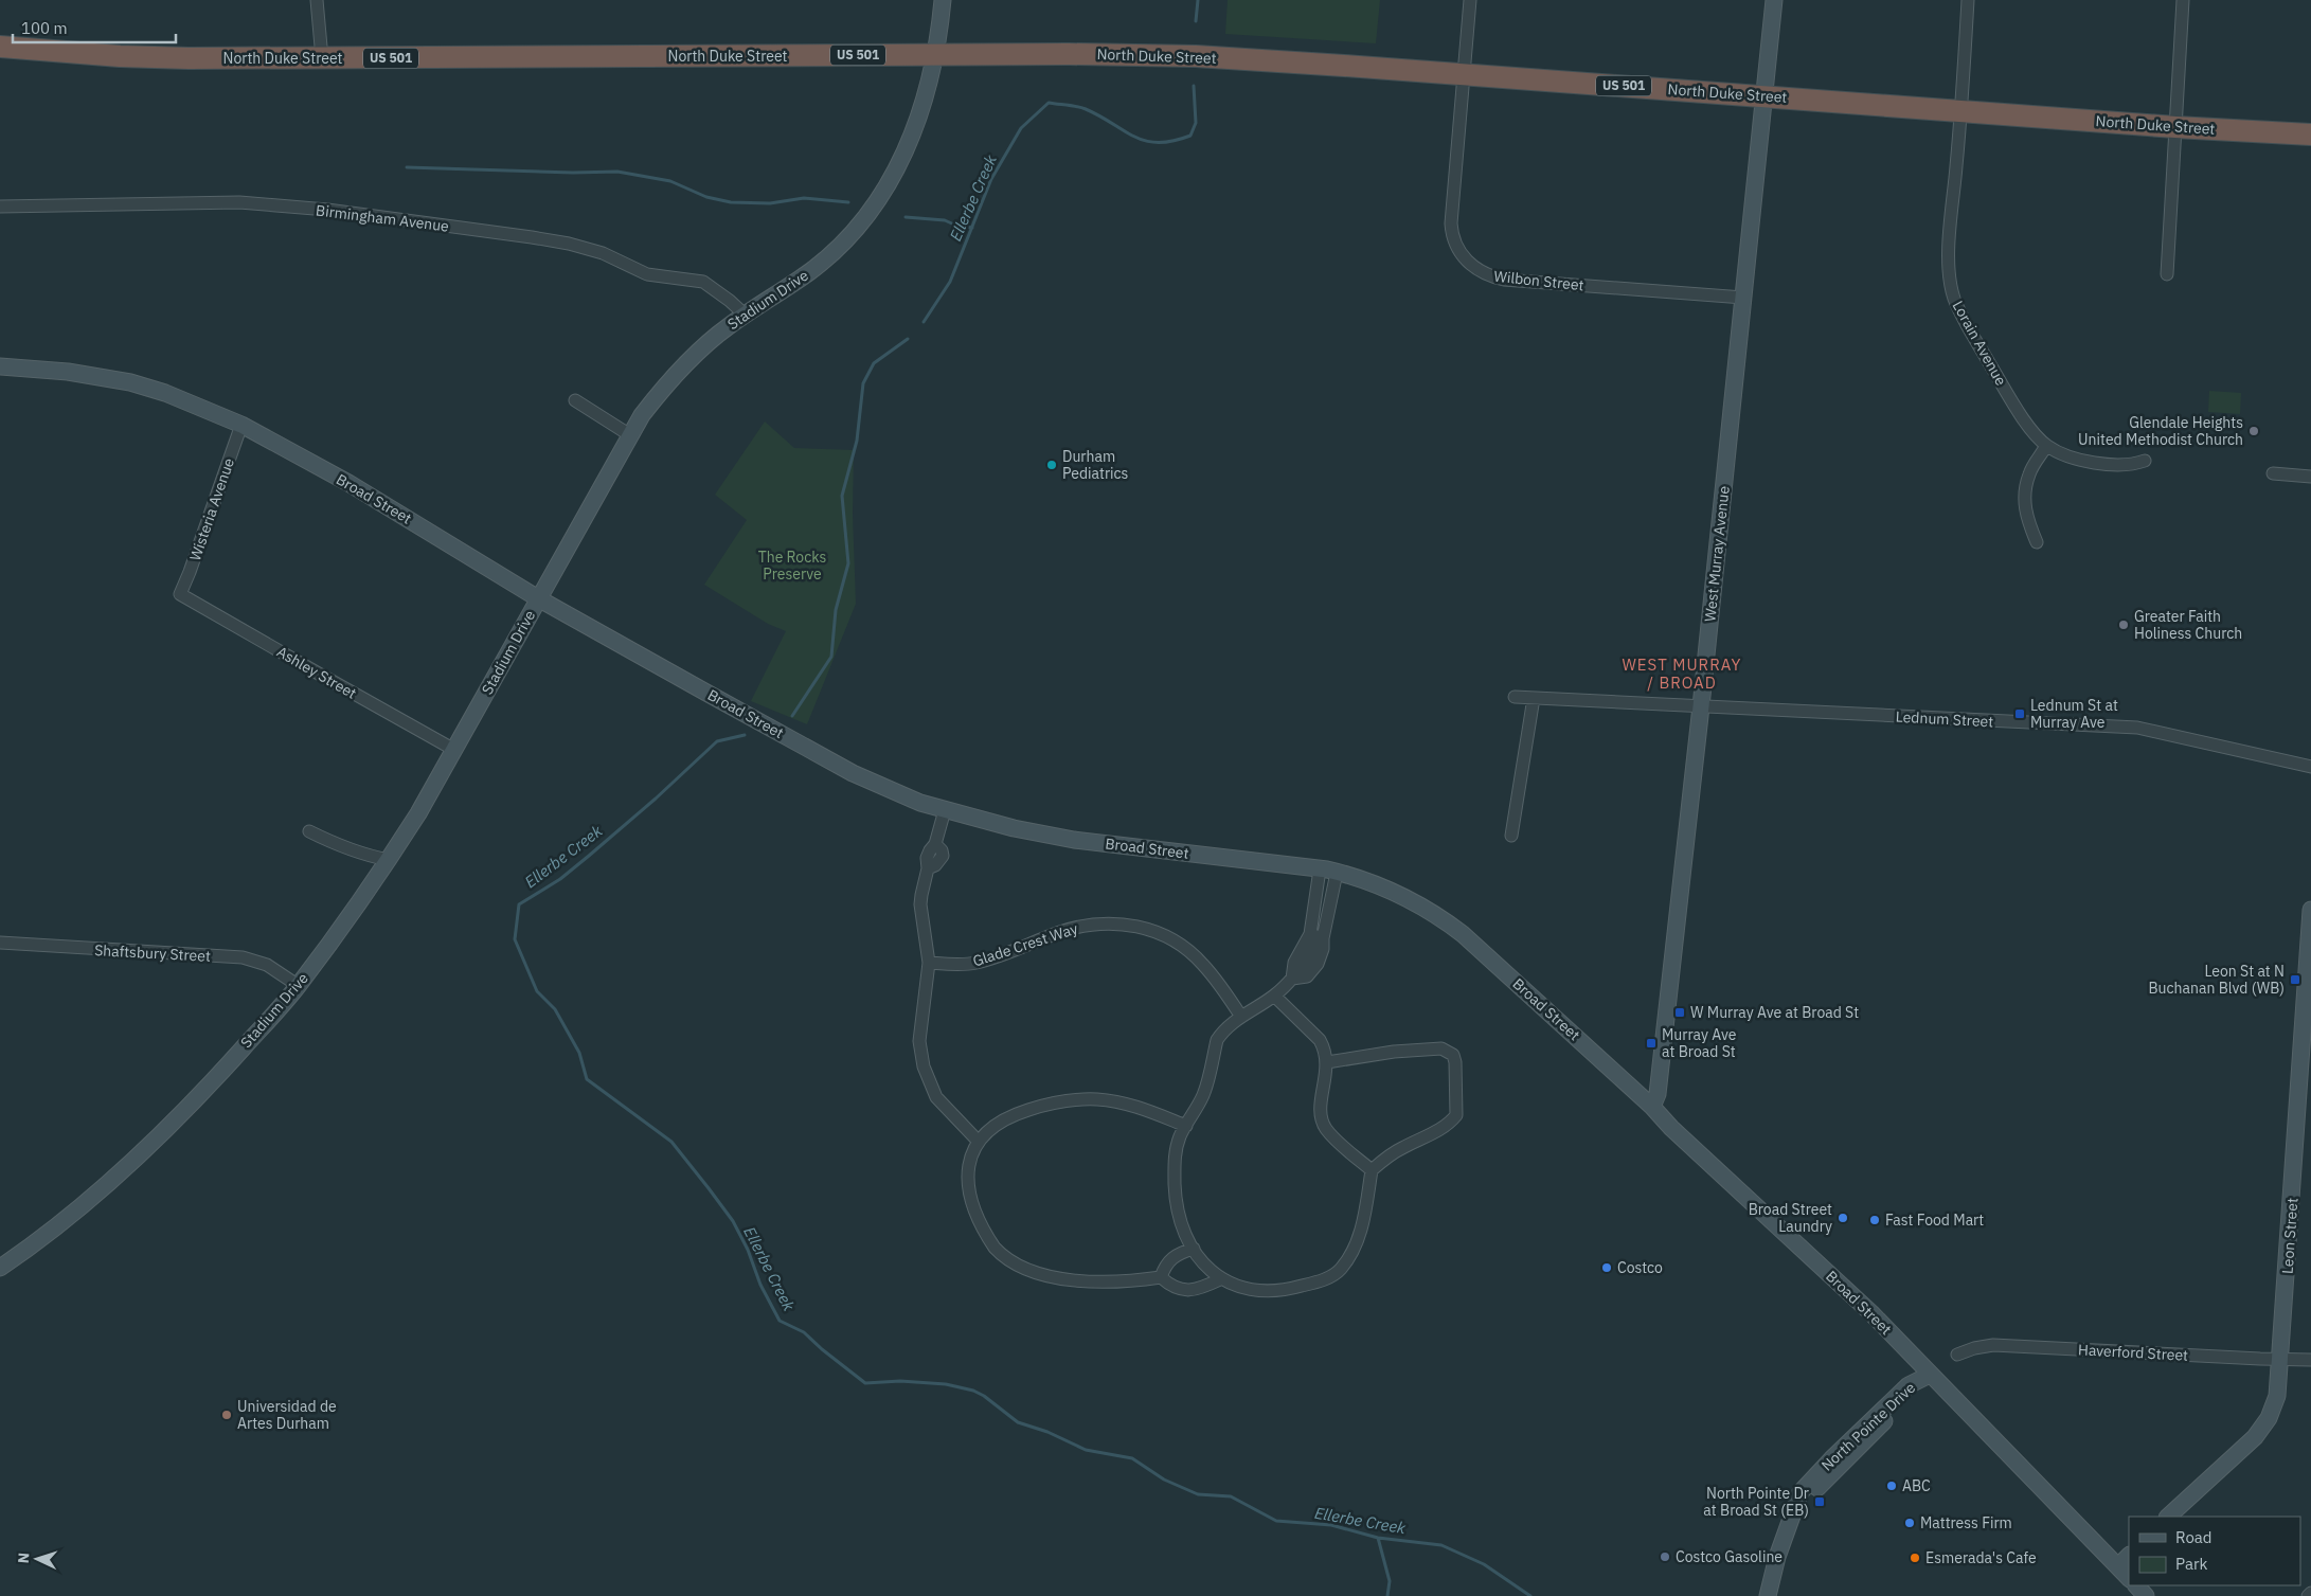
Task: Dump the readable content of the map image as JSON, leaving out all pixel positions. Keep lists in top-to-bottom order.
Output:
{
  "streets": {
    "highway": ["US 501", "North Duke Street"],
    "street": [
      "Birmingham Avenue",
      "Wilbon Street",
      "Stadium Drive",
      "Lorain Avenue",
      "Broad Street",
      "Wisteria Avenue",
      "West Murray Avenue",
      "Ashley Street",
      "Lednum Street",
      "Glade Crest Way",
      "Shaftsbury Street",
      "Leon Street",
      "Haverford Street",
      "North Pointe Drive"
    ]
  },
  "crossings": [
    ["North Duke Street", "Wilbon Street"],
    ["North Duke Street", "Stadium Drive"],
    ["North Duke Street", "Lorain Avenue"],
    ["North Duke Street", "West Murray Avenue"],
    ["Birmingham Avenue", "Stadium Drive"],
    ["Wilbon Street", "West Murray Avenue"],
    ["Stadium Drive", "Broad Street"],
    ["Stadium Drive", "Ashley Street"],
    ["Stadium Drive", "Shaftsbury Street"],
    ["Broad Street", "Wisteria Avenue"],
    ["Broad Street", "West Murray Avenue"],
    ["Broad Street", "North Pointe Drive"],
    ["Wisteria Avenue", "Ashley Street"],
    ["West Murray Avenue", "Lednum Street"],
    ["Leon Street", "Haverford Street"]
  ],
  "districts": ["WEST MURRAY / BROAD"],
  "water": ["Ellerbe Creek"],
  "parks": ["The Rocks Preserve"],
  "places": {
    "other": [
      "Glendale Heights United Methodist Church",
      "Durham Pediatrics",
      "Greater Faith Holiness Church",
      "Broad Street Laundry",
      "Fast Food Mart",
      "Costco",
      "Universidad de Artes Durham",
      "ABC",
      "Mattress Firm",
      "Costco Gasoline",
      "Esmerada's Cafe"
    ],
    "transit": [
      "Lednum St at Murray Ave",
      "Leon St at N Buchanan Blvd (WB)",
      "W Murray Ave at Broad St",
      "Murray Ave at Broad St",
      "North Pointe Dr at Broad St (EB)"
    ]
  },
  "legend": ["Road", "Park"],
  "scale_bar": "100 m",
  "north": "left"
}
